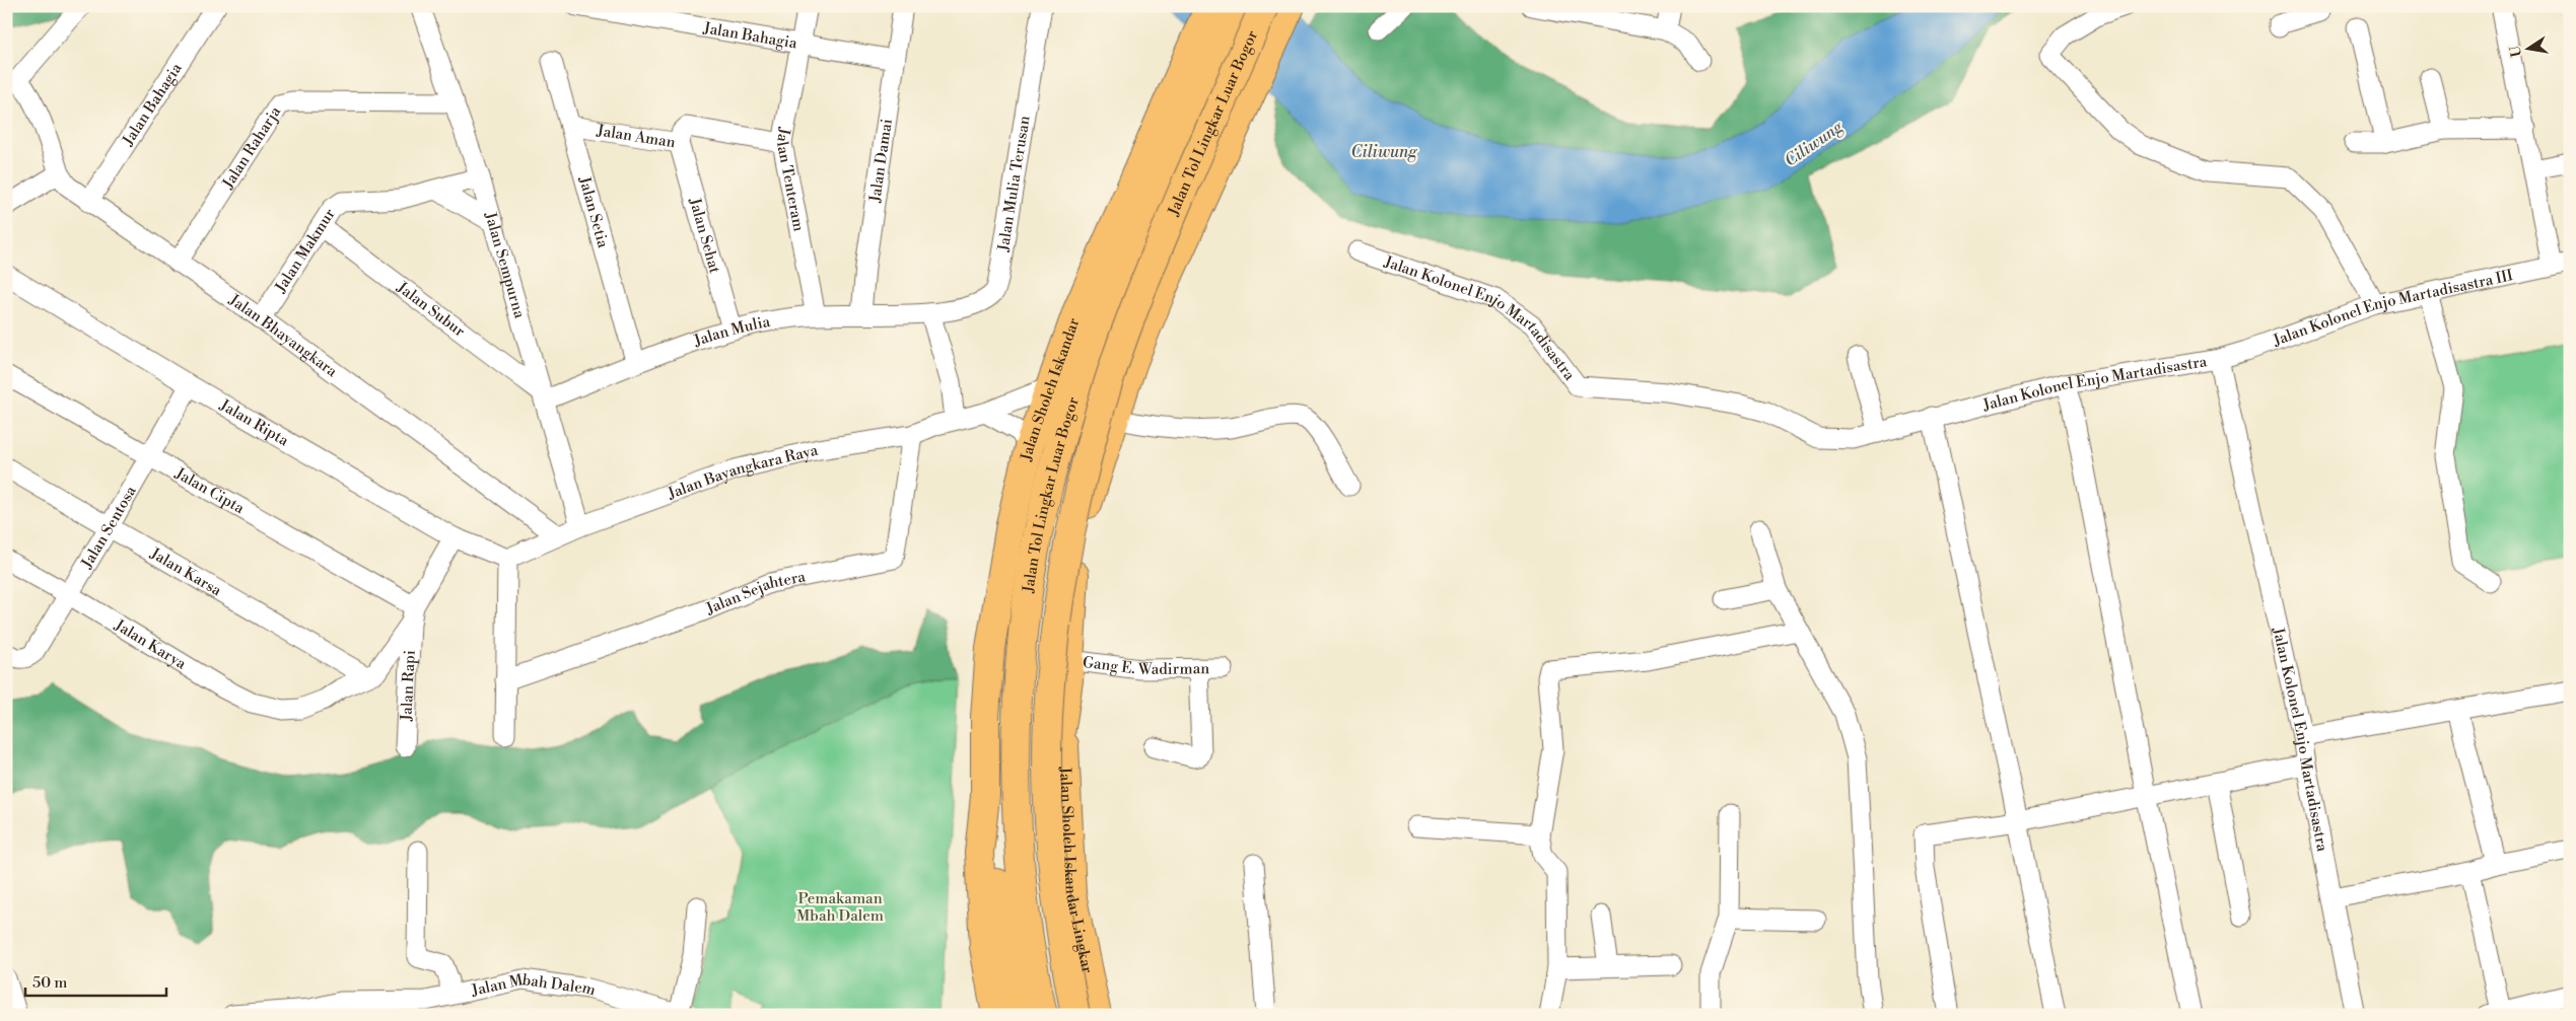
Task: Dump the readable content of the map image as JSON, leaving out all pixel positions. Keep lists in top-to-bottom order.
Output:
{
  "streets": {
    "highway": ["Jalan Tol Lingkar Luar Bogor", "Jalan Sholeh Iskandar", "Jalan Sholeh Iskandar Lingkar"],
    "street": [
      "Jalan Bahagia",
      "Jalan Aman",
      "Jalan Raharja",
      "Jalan Damai",
      "Jalan Tenteram",
      "Jalan Mulia Terusan",
      "Jalan Setia",
      "Jalan Sehat",
      "Jalan Makmur",
      "Jalan Sempurna",
      "Jalan Kolonel Enjo Martadisastra III",
      "Jalan Subur",
      "Jalan Kolonel Enjo Martadisastra",
      "Jalan Mulia",
      "Jalan Bhayangkara",
      "Jalan Ripta",
      "Jalan Bayangkara Raya",
      "Jalan Cipta",
      "Jalan Sentosa",
      "Jalan Karsa",
      "Jalan Sejahtera",
      "Jalan Karya",
      "Gang E. Wadirman",
      "Jalan Rapi",
      "Jalan Mbah Dalem"
    ]
  },
  "crossings": [
    ["Jalan Bahagia", "Jalan Damai"],
    ["Jalan Bahagia", "Jalan Tenteram"],
    ["Jalan Bahagia", "Jalan Bhayangkara"],
    ["Jalan Aman", "Jalan Tenteram"],
    ["Jalan Aman", "Jalan Setia"],
    ["Jalan Aman", "Jalan Sehat"],
    ["Jalan Raharja", "Jalan Sempurna"],
    ["Jalan Raharja", "Jalan Bhayangkara"],
    ["Jalan Damai", "Jalan Mulia"],
    ["Jalan Tenteram", "Jalan Mulia"],
    ["Jalan Mulia Terusan", "Jalan Mulia"],
    ["Jalan Setia", "Jalan Mulia"],
    ["Jalan Sehat", "Jalan Mulia"],
    ["Jalan Makmur", "Jalan Sempurna"],
    ["Jalan Makmur", "Jalan Subur"],
    ["Jalan Makmur", "Jalan Bhayangkara"],
    ["Jalan Sempurna", "Jalan Subur"],
    ["Jalan Sempurna", "Jalan Mulia"],
    ["Jalan Sempurna", "Jalan Bayangkara Raya"],
    ["Jalan Kolonel Enjo Martadisastra III", "Jalan Kolonel Enjo Martadisastra"],
    ["Jalan Subur", "Jalan Mulia"],
    ["Jalan Bhayangkara", "Jalan Bayangkara Raya"],
    ["Jalan Sholeh Iskandar", "Jalan Bayangkara Raya"],
    ["Jalan Ripta", "Jalan Bayangkara Raya"],
    ["Jalan Ripta", "Jalan Sentosa"],
    ["Jalan Bayangkara Raya", "Jalan Sejahtera"],
    ["Jalan Cipta", "Jalan Sentosa"],
    ["Jalan Cipta", "Jalan Rapi"],
    ["Jalan Sentosa", "Jalan Karsa"],
    ["Jalan Sentosa", "Jalan Karya"],
    ["Jalan Karsa", "Jalan Karya"]
  ],
  "water": ["Ciliwung"],
  "parks": ["Pemakaman Mbah Dalem"],
  "scale_bar": "50 m",
  "north": "left"
}
